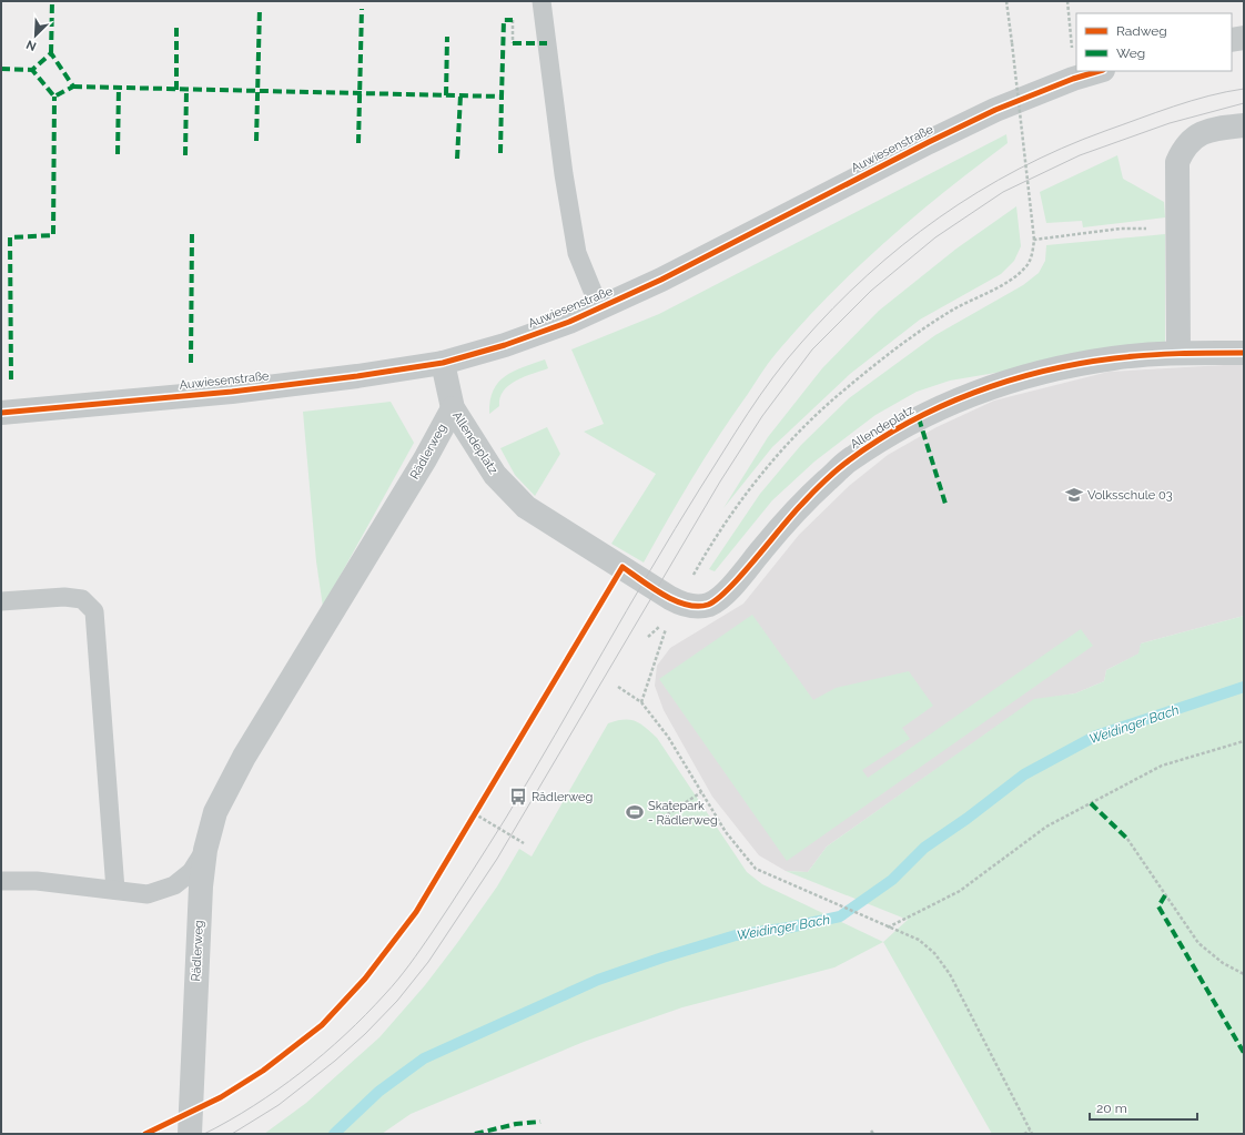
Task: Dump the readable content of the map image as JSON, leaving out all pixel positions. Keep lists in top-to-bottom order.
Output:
{
  "streets": {
    "street": ["Auwiesenstraße", "Allendeplatz", "Rädlerweg"]
  },
  "crossings": [
    ["Auwiesenstraße", "Allendeplatz"],
    ["Allendeplatz", "Rädlerweg"]
  ],
  "water": ["Weidinger Bach"],
  "places": {
    "school or university": ["Volksschule 03"],
    "bus stop": ["Rädlerweg"],
    "sports": ["Skatepark - Rädlerweg"]
  },
  "legend": ["Radweg", "Weg"],
  "scale_bar": "20 m",
  "north": "bottom left"
}
